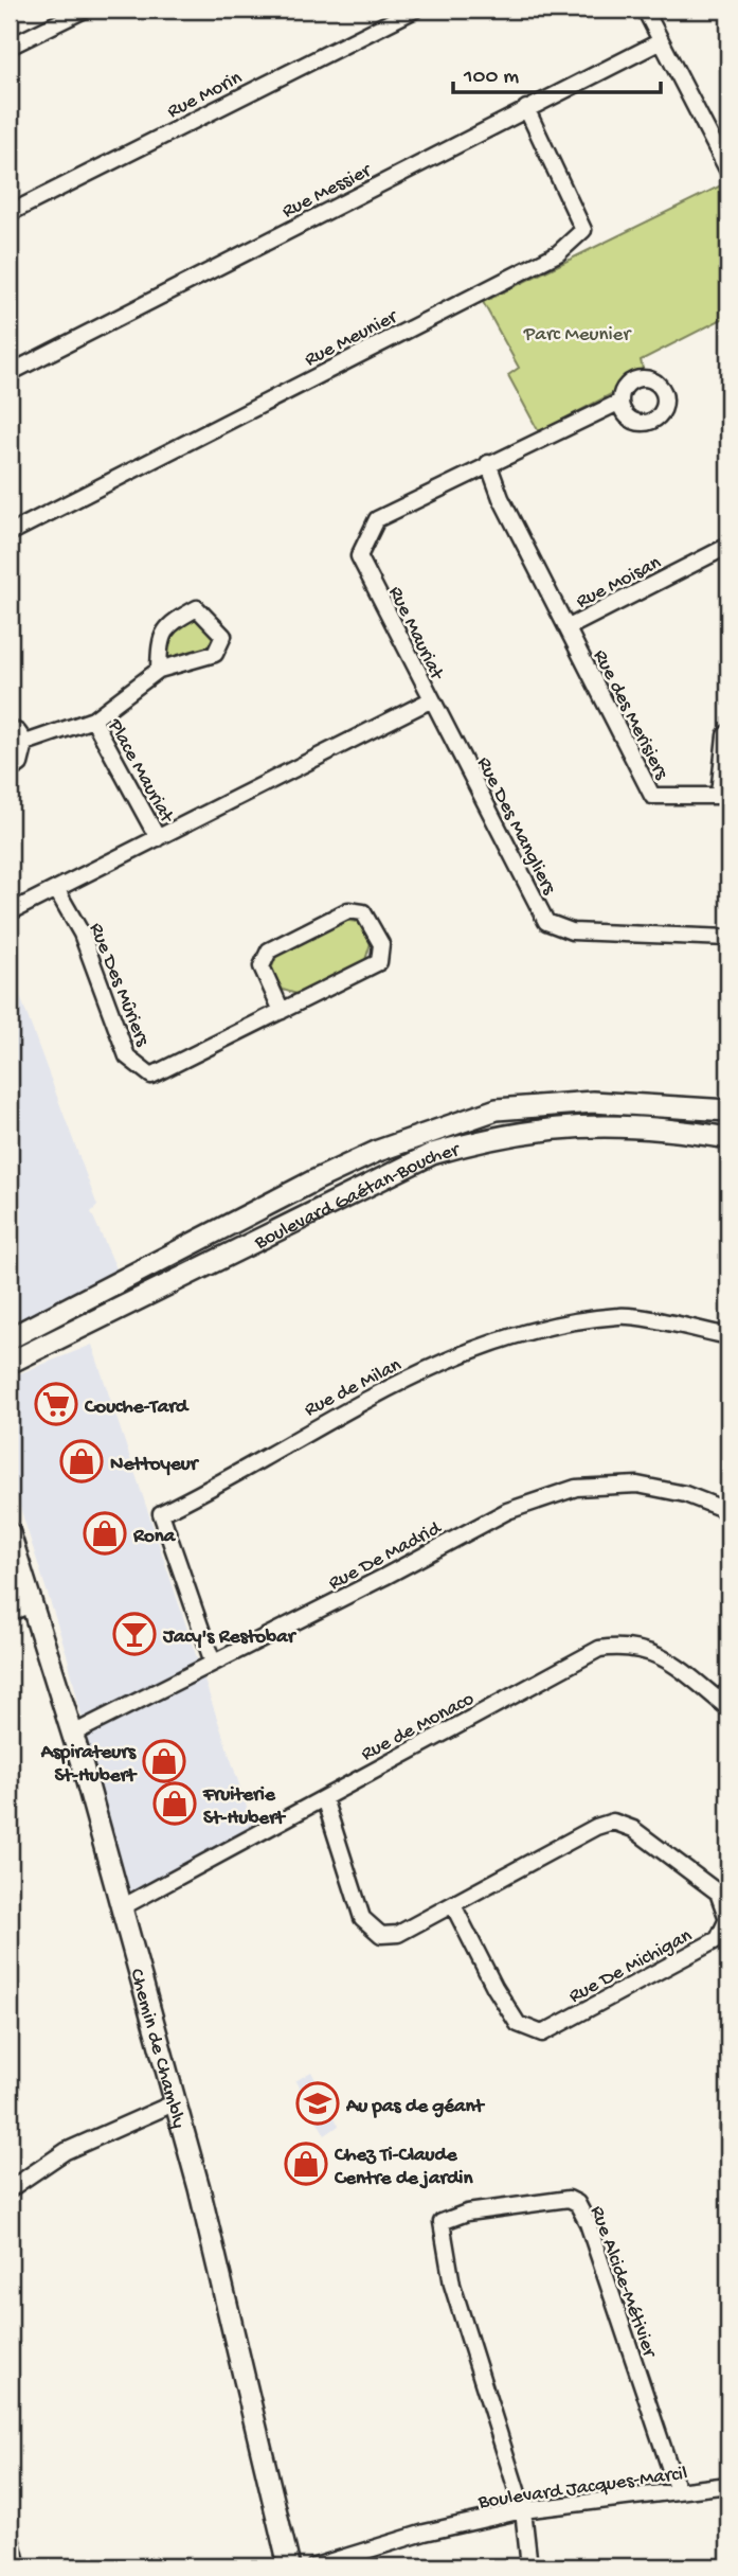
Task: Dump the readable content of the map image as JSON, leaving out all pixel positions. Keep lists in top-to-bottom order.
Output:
{
  "streets": {
    "street": [
      "Rue Morin",
      "Rue Messier",
      "Rue Meunier",
      "Rue Moisan",
      "Rue Mauriat",
      "Rue des Merisiers",
      "Place Mauriat",
      "Rue Des Mangliers",
      "Rue Des Mûriers",
      "Boulevard Gaétan-Boucher",
      "Rue de Milan",
      "Rue De Madrid",
      "Rue de Monaco",
      "Rue De Michigan",
      "Chemin de Chambly",
      "Rue Alcide-Métivier",
      "Boulevard Jacques-Marcil"
    ]
  },
  "crossings": [
    ["Rue Messier", "Rue Meunier"],
    ["Rue Moisan", "Rue Mauriat"],
    ["Rue Moisan", "Rue des Merisiers"],
    ["Rue Mauriat", "Place Mauriat"],
    ["Rue Mauriat", "Rue Des Mangliers"],
    ["Rue Mauriat", "Rue Des Mûriers"],
    ["Rue de Milan", "Rue De Madrid"],
    ["Rue De Madrid", "Chemin de Chambly"],
    ["Rue de Monaco", "Rue De Michigan"],
    ["Rue de Monaco", "Chemin de Chambly"],
    ["Rue Alcide-Métivier", "Boulevard Jacques-Marcil"]
  ],
  "parks": ["Parc Meunier"],
  "places": {
    "supermarket": ["Couche-Tard"],
    "shop": [
      "Nettoyeur",
      "Rona",
      "Aspirateurs St-Hubert",
      "Fruiterie St-Hubert",
      "Chez Ti-Claude Centre de jardin"
    ],
    "bar": ["Jacy's Restobar"],
    "school or university": ["Au pas de géant"]
  },
  "scale_bar": "100 m"
}
